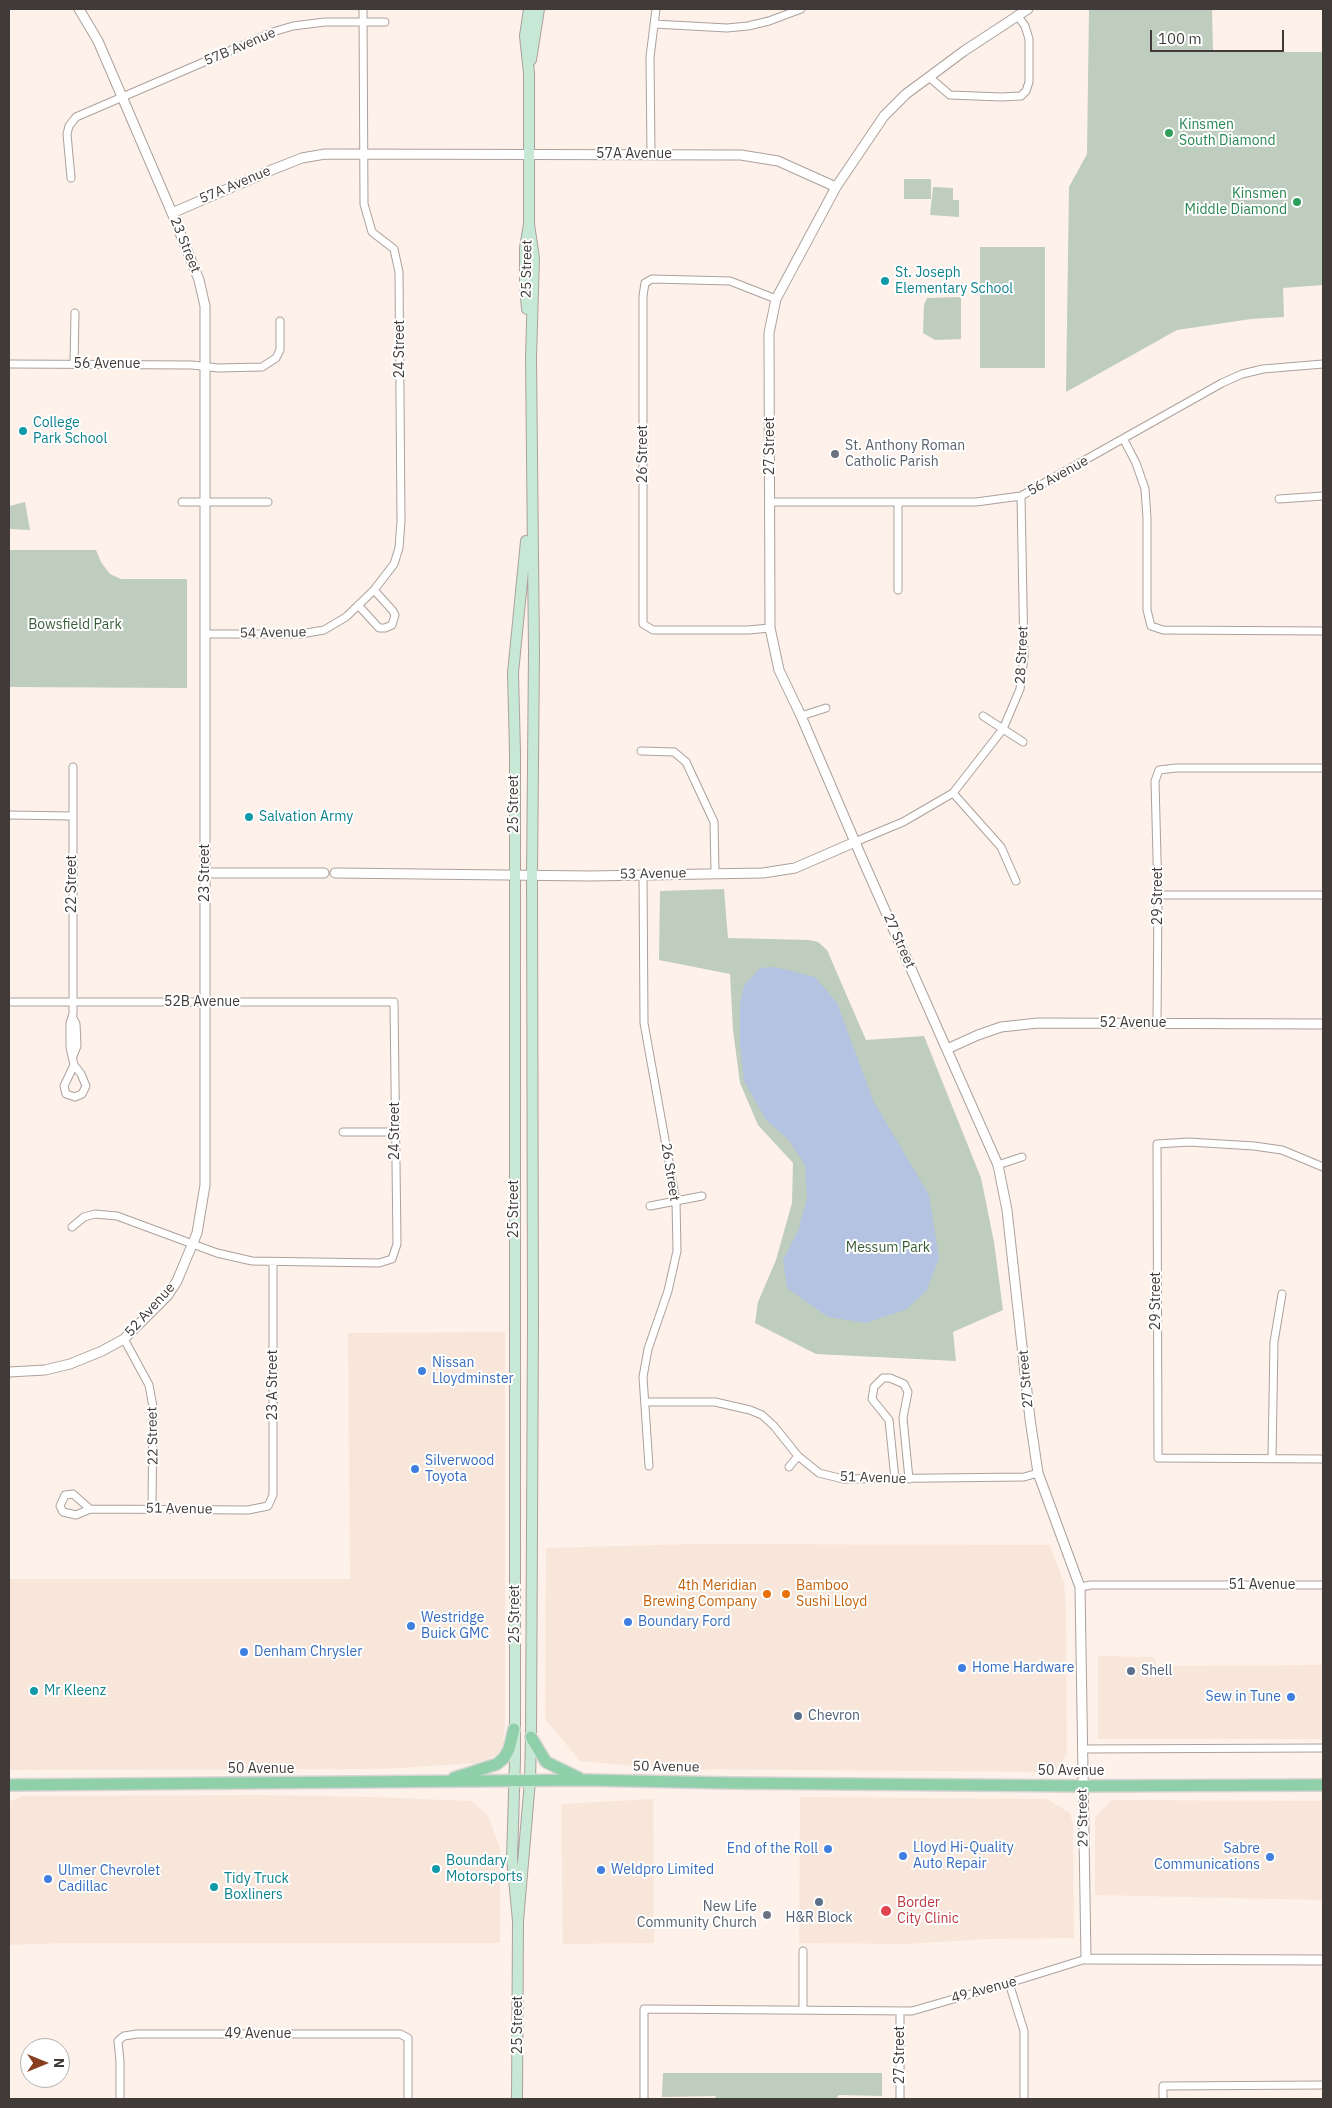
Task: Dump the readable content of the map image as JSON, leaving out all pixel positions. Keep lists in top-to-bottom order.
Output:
{
  "streets": {
    "main road": ["25 Street", "50 Avenue"],
    "street": [
      "57B Avenue",
      "57A Avenue",
      "23 Street",
      "24 Street",
      "56 Avenue",
      "27 Street",
      "26 Street",
      "54 Avenue",
      "28 Street",
      "53 Avenue",
      "22 Street",
      "29 Street",
      "52B Avenue",
      "52 Avenue",
      "23 A Street",
      "51 Avenue",
      "49 Avenue"
    ]
  },
  "crossings": [
    ["57B Avenue", "23 Street"],
    ["57B Avenue", "24 Street"],
    ["57A Avenue", "23 Street"],
    ["57A Avenue", "25 Street"],
    ["57A Avenue", "24 Street"],
    ["57A Avenue", "27 Street"],
    ["23 Street", "56 Avenue"],
    ["23 Street", "54 Avenue"],
    ["23 Street", "52B Avenue"],
    ["23 Street", "52 Avenue"],
    ["25 Street", "53 Avenue"],
    ["25 Street", "50 Avenue"],
    ["24 Street", "54 Avenue"],
    ["24 Street", "52B Avenue"],
    ["24 Street", "23 A Street"],
    ["56 Avenue", "27 Street"],
    ["56 Avenue", "28 Street"],
    ["27 Street", "26 Street"],
    ["27 Street", "53 Avenue"],
    ["27 Street", "29 Street"],
    ["27 Street", "52 Avenue"],
    ["27 Street", "51 Avenue"],
    ["27 Street", "49 Avenue"],
    ["26 Street", "53 Avenue"],
    ["26 Street", "51 Avenue"],
    ["28 Street", "53 Avenue"],
    ["22 Street", "52B Avenue"],
    ["22 Street", "52 Avenue"],
    ["22 Street", "51 Avenue"],
    ["29 Street", "52 Avenue"],
    ["29 Street", "51 Avenue"],
    ["29 Street", "50 Avenue"],
    ["29 Street", "49 Avenue"],
    ["23 A Street", "51 Avenue"]
  ],
  "parks": ["Bowsfield Park", "Messum Park"],
  "places": [
    "Kinsmen South Diamond",
    "Kinsmen Middle Diamond",
    "St. Joseph Elementary School",
    "College Park School",
    "St. Anthony Roman Catholic Parish",
    "Salvation Army",
    "Nissan Lloydminster",
    "Silverwood Toyota",
    "4th Meridian Brewing Company",
    "Bamboo Sushi Lloyd",
    "Boundary Ford",
    "Westridge Buick GMC",
    "Denham Chrysler",
    "Home Hardware",
    "Shell",
    "Mr Kleenz",
    "Sew in Tune",
    "Chevron",
    "End of the Roll",
    "Lloyd Hi-Quality Auto Repair",
    "Sabre Communications",
    "Boundary Motorsports",
    "Weldpro Limited",
    "Ulmer Chevrolet Cadillac",
    "Tidy Truck Boxliners",
    "H&R Block",
    "Border City Clinic",
    "New Life Community Church"
  ],
  "scale_bar": "100 m",
  "north": "right"
}
